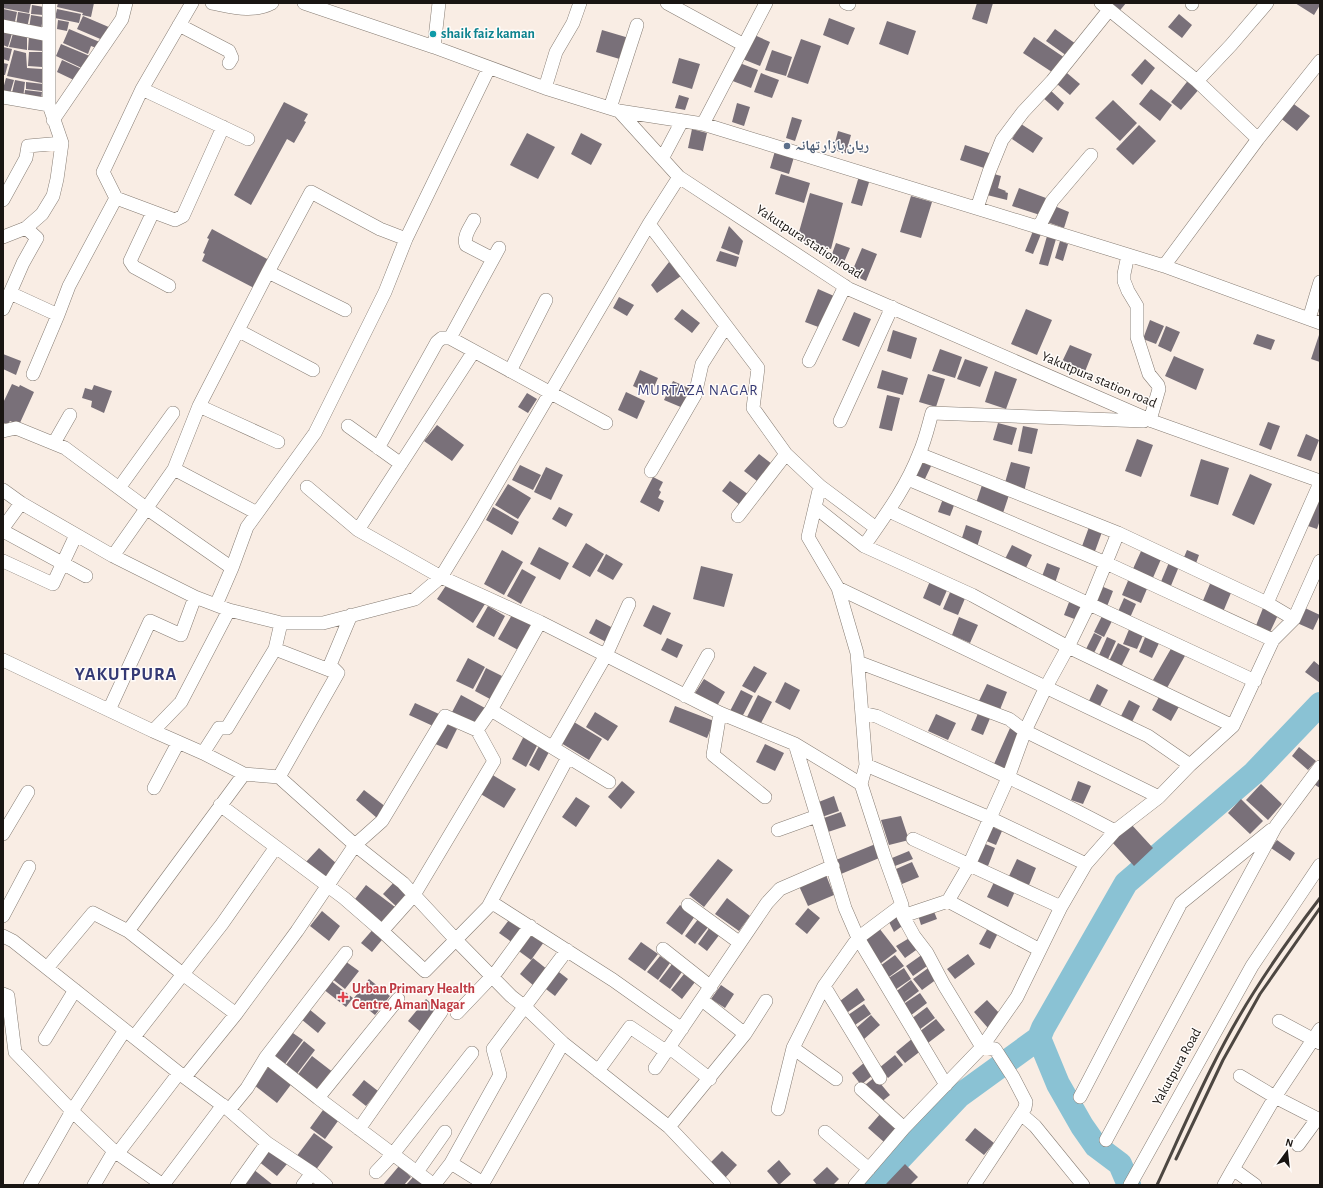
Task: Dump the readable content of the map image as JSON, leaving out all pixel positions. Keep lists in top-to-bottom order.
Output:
{
  "streets": {
    "street": ["Yakutpura station road", "Yakutpura Road"]
  },
  "districts": ["MURTAZA NAGAR", "YAKUTPURA"],
  "places": {
    "other": ["shaik faiz kaman", "ریان بازار تھانہ"],
    "health": ["Urban Primary Health Centre, Aman Nagar"]
  },
  "north": "top"
}
